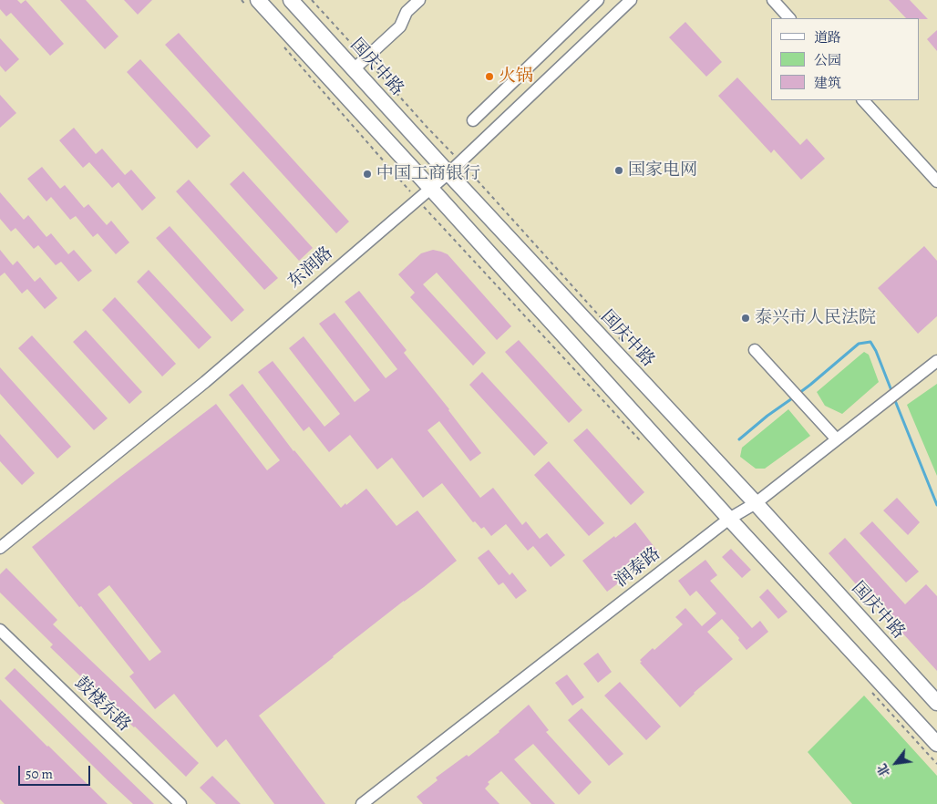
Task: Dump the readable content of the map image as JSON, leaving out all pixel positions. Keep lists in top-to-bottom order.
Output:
{
  "streets": {
    "main road": ["国庆中路"],
    "street": ["东润路", "润泰路", "鼓楼东路"]
  },
  "crossings": [
    ["国庆中路", "东润路"],
    ["国庆中路", "润泰路"]
  ],
  "places": [
    "火锅",
    "国家电网",
    "中国工商银行",
    "泰兴市人民法院"
  ],
  "legend": ["道路", "公园", "建筑"],
  "scale_bar": "50 m",
  "north": "bottom left"
}
